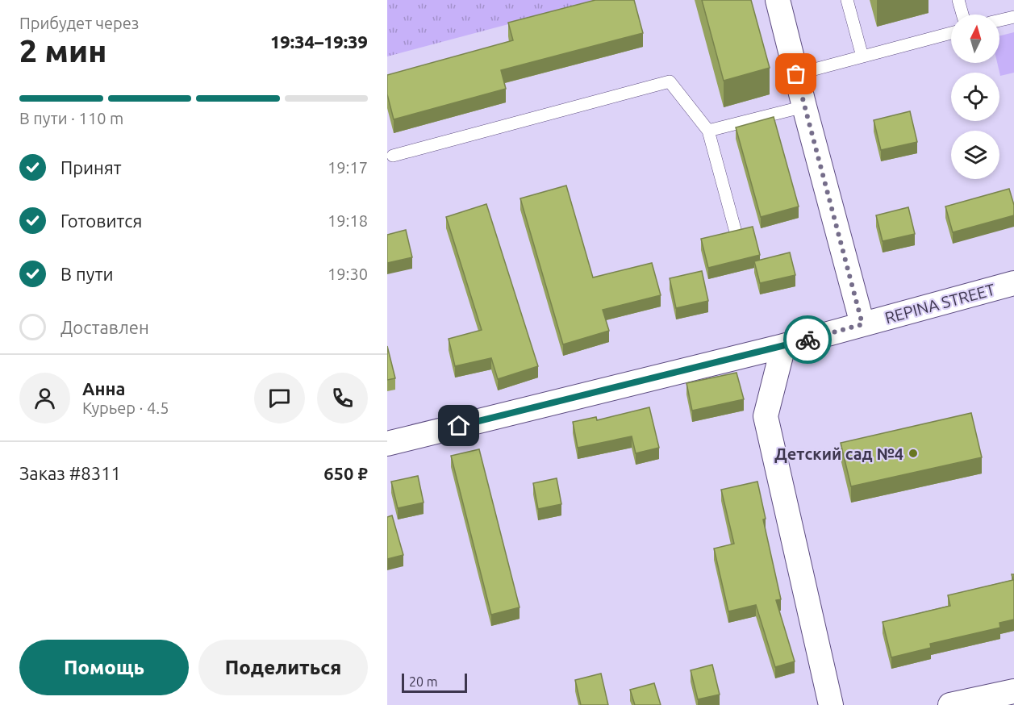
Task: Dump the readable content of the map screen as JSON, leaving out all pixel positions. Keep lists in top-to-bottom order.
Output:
{
  "streets": {
    "street": ["REPINA STREET"]
  },
  "places": ["Детский сад №4"],
  "scale_bar": "20 m",
  "north": "top",
  "page": {
    "heading": ["2 мин", "Прибудет через", "19:34–19:39"],
    "panel": [
      "Анна",
      "Курьер · 4.5",
      "Заказ #8311",
      "650 ₽"
    ],
    "bar": "В пути · 110 m",
    "list": [
      ["Принят", "19:17"],
      ["Готовится", "19:18"],
      ["В пути", "19:30"],
      "Доставлен"
    ],
    "buttons": ["Помощь", "Поделиться"],
    "scale": "20 m"
  }
}
